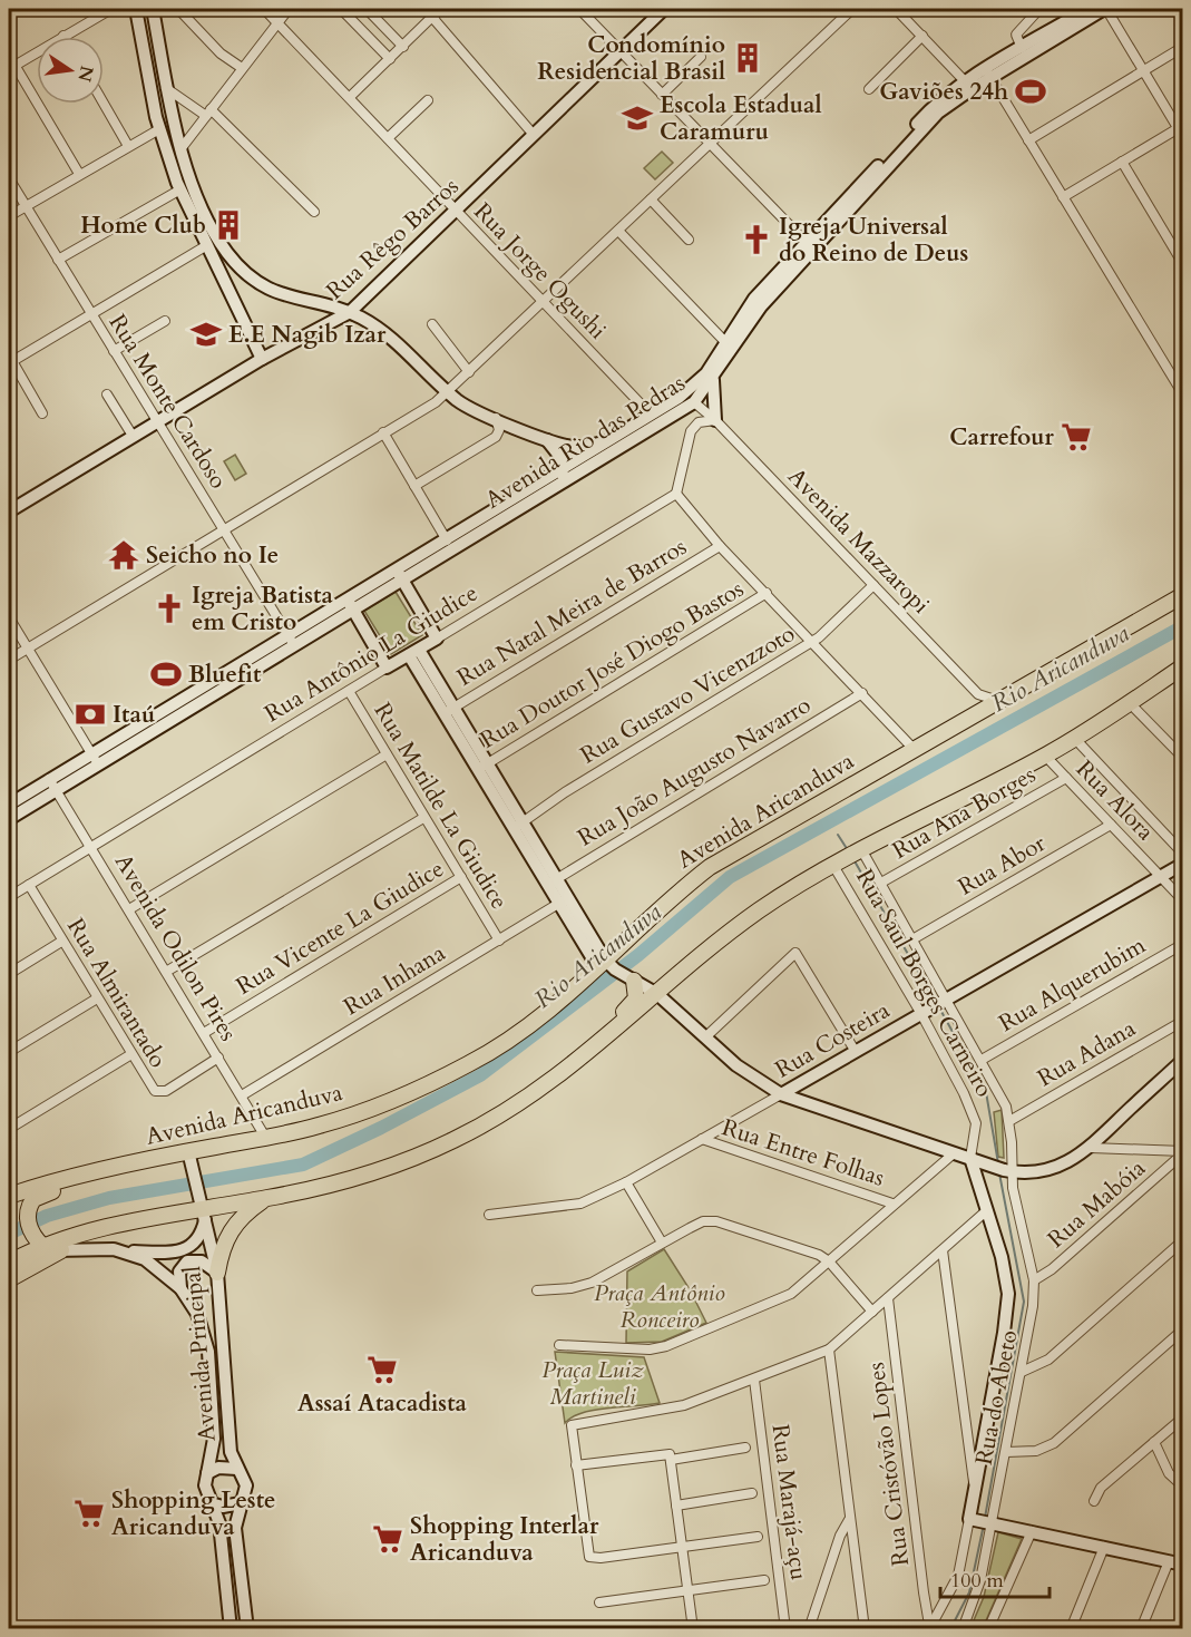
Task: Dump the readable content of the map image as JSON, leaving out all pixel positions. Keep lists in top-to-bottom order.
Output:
{
  "streets": {
    "highway": ["Avenida Aricanduva"],
    "street": [
      "Rua Rêgo Barros",
      "Rua Jorge Ogushi",
      "Rua Monte Cardoso",
      "Avenida Rio das Pedras",
      "Avenida Mazzaropi",
      "Rua Natal Meira de Barros",
      "Rua Antônio La Giudice",
      "Rua Doutor José Diogo Bastos",
      "Rua Gustavo Vicenzzoto",
      "Rua João Augusto Navarro",
      "Rua Alora",
      "Rua Matilde La Giudice",
      "Rua Ana Borges",
      "Rua Abor",
      "Rua Vicente La Giudice",
      "Avenida Odilon Pires",
      "Rua Inhana",
      "Rua Saul Borges Carneiro",
      "Rua Alquerubim",
      "Rua Almirantado",
      "Rua Costeira",
      "Rua Adana",
      "Rua Entre Folhas",
      "Rua Mabóia",
      "Avenida Principal",
      "Rua do Abeto",
      "Rua Cristóvão Lopes",
      "Rua Marajá-açu"
    ]
  },
  "crossings": [
    ["Rua Rêgo Barros", "Rua Jorge Ogushi"],
    ["Rua Rêgo Barros", "Rua Monte Cardoso"],
    ["Rua Jorge Ogushi", "Avenida Rio das Pedras"],
    ["Rua Monte Cardoso", "Avenida Rio das Pedras"],
    ["Avenida Rio das Pedras", "Avenida Mazzaropi"],
    ["Avenida Rio das Pedras", "Avenida Odilon Pires"],
    ["Avenida Mazzaropi", "Rua Gustavo Vicenzzoto"],
    ["Avenida Mazzaropi", "Avenida Aricanduva"],
    ["Rua Antônio La Giudice", "Rua Matilde La Giudice"],
    ["Rua Antônio La Giudice", "Avenida Odilon Pires"],
    ["Rua Antônio La Giudice", "Rua Almirantado"],
    ["Rua Alora", "Rua Ana Borges"],
    ["Rua Alora", "Rua Abor"],
    ["Rua Alora", "Rua Costeira"],
    ["Rua Matilde La Giudice", "Rua Vicente La Giudice"],
    ["Rua Matilde La Giudice", "Rua Inhana"],
    ["Avenida Aricanduva", "Avenida Odilon Pires"],
    ["Avenida Aricanduva", "Avenida Principal"],
    ["Rua Ana Borges", "Rua do Abeto"],
    ["Rua Abor", "Rua do Abeto"],
    ["Rua Vicente La Giudice", "Avenida Odilon Pires"],
    ["Avenida Odilon Pires", "Rua Inhana"],
    ["Avenida Odilon Pires", "Rua Almirantado"],
    ["Rua Saul Borges Carneiro", "Rua Costeira"],
    ["Rua Saul Borges Carneiro", "Rua Cristóvão Lopes"],
    ["Rua Alquerubim", "Rua do Abeto"],
    ["Rua Costeira", "Rua Entre Folhas"],
    ["Rua Costeira", "Rua do Abeto"],
    ["Rua Adana", "Rua do Abeto"],
    ["Rua Mabóia", "Rua do Abeto"]
  ],
  "water": ["Rio Aricanduva"],
  "parks": ["Praça Antônio Ronceiro", "Praça Luiz Martineli"],
  "places": {
    "building": ["Condomínio Residencial Brasil", "Home Club"],
    "sports": ["Gaviões 24h", "Bluefit"],
    "school or university": ["Escola Estadual Caramuru", "E.E Nagib Izar"],
    "church": ["Igreja Universal do Reino de Deus", "Igreja Batista em Cristo"],
    "supermarket": [
      "Carrefour",
      "Assaí Atacadista",
      "Shopping Leste Aricanduva",
      "Shopping Interlar Aricanduva"
    ],
    "temple": ["Seicho no Ie"],
    "bank": ["Itaú"]
  },
  "scale_bar": "100 m",
  "north": "right"
}
